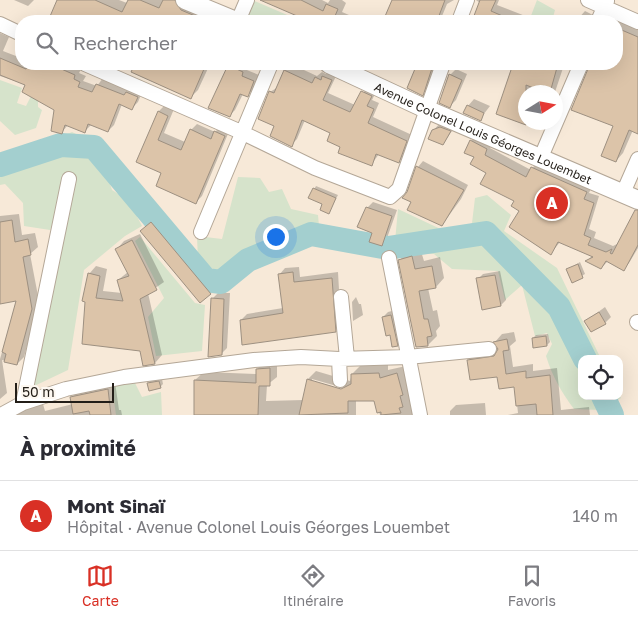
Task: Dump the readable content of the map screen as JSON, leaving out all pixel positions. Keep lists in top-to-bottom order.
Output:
{
  "streets": {
    "street": ["Avenue Colonel Louis Géorges Louembet"]
  },
  "scale_bar": "50 m",
  "north": "right",
  "page": {
    "search": "Rechercher",
    "pins": "A",
    "scale": "50 m",
    "heading": "À proximité",
    "list": [
      {
        "mark": "A",
        "name": "Mont Sinaï",
        "note": "Hôpital · Avenue Colonel Louis Géorges Louembet",
        "value": "140 m"
      }
    ],
    "nav": ["Carte", "Itinéraire", "Favoris"]
  }
}
